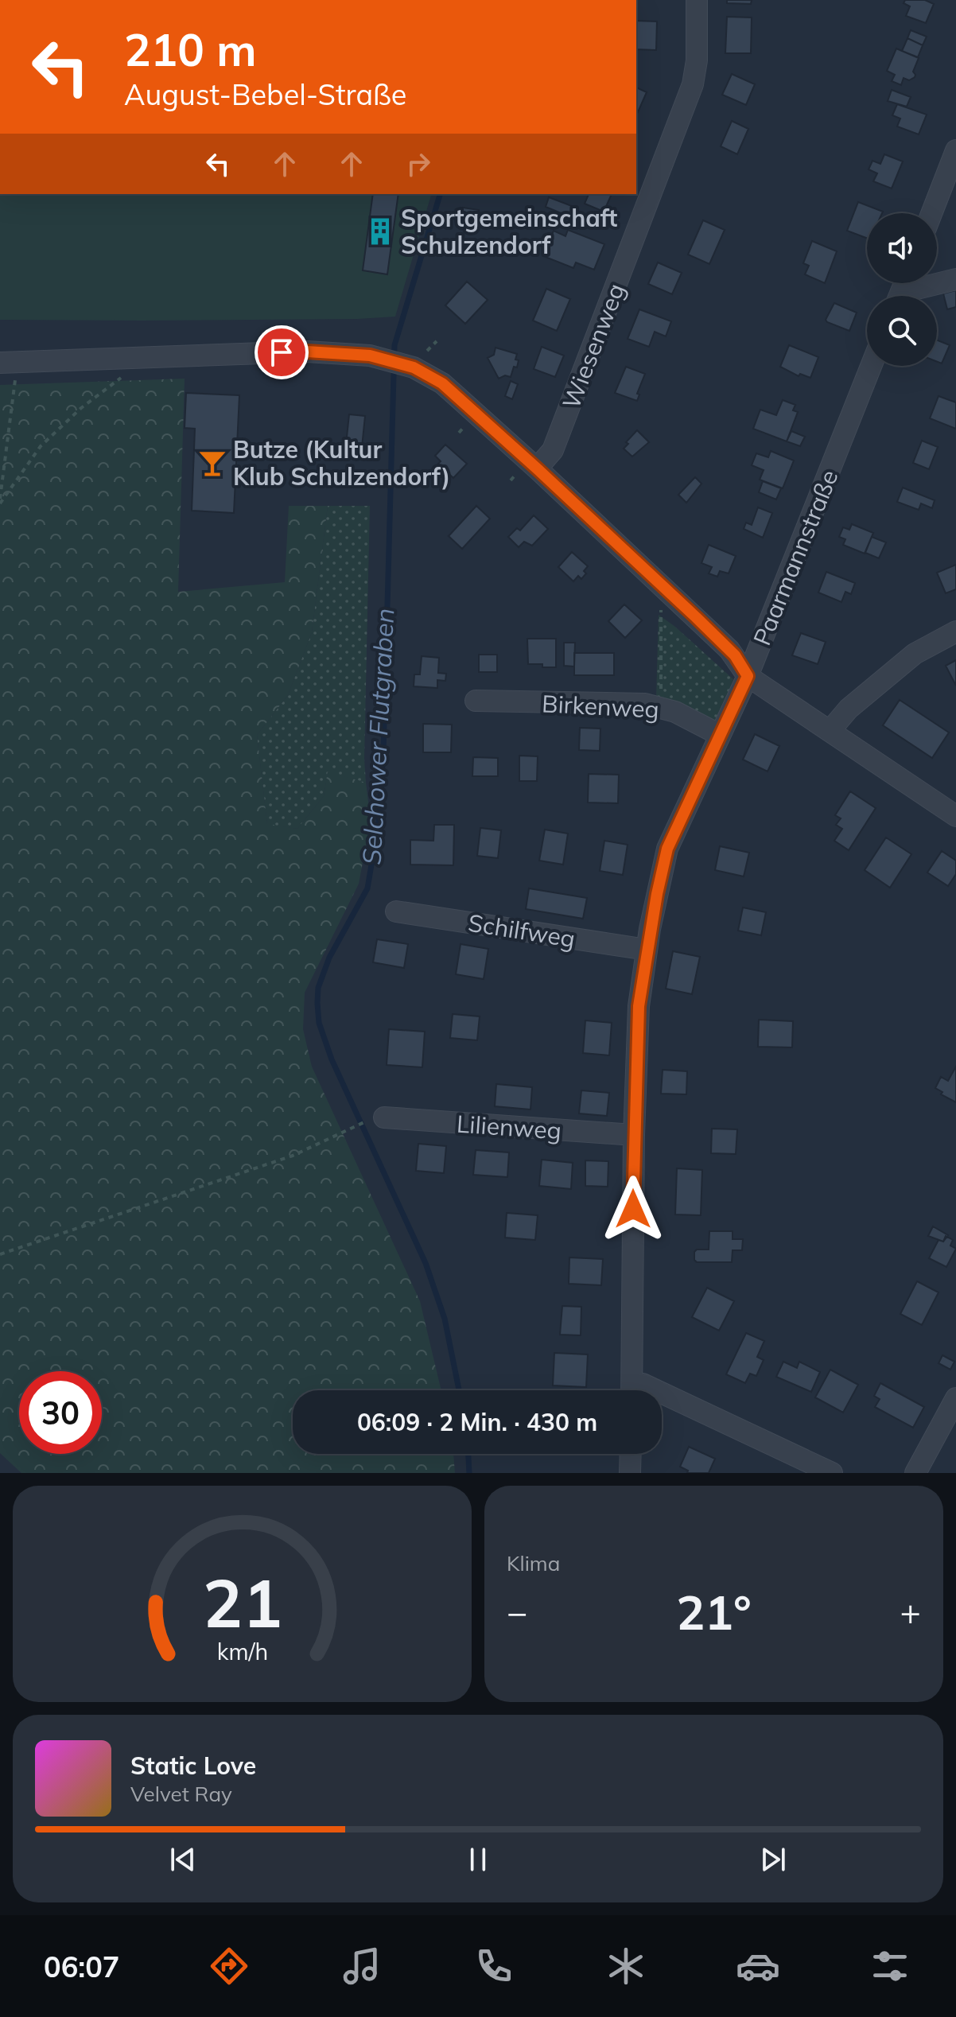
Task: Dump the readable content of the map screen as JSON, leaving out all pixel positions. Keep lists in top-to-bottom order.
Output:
{
  "streets": {
    "street": [
      "Wiesenweg",
      "Paarmannstraße",
      "Birkenweg",
      "Schilfweg",
      "Lilienweg"
    ]
  },
  "crossings": [
    ["Paarmannstraße", "Birkenweg"],
    ["Paarmannstraße", "Schilfweg"],
    ["Paarmannstraße", "Lilienweg"]
  ],
  "water": ["Selchower Flutgraben"],
  "places": {
    "building": ["Sportgemeinschaft Schulzendorf"],
    "bar": ["Butze (Kultur Klub Schulzendorf)"]
  },
  "page": {
    "turn": ["210 m", "August-Bebel-Straße"],
    "limit": "30",
    "trip": "06:09 · 2 Min. · 430 m",
    "tile": "Klima",
    "heat": ["−", "21°", "+"],
    "song": ["Static Love", "Velvet Ray"],
    "tabs": "06:07",
    "gauge": ["21", "km/h"]
  }
}
